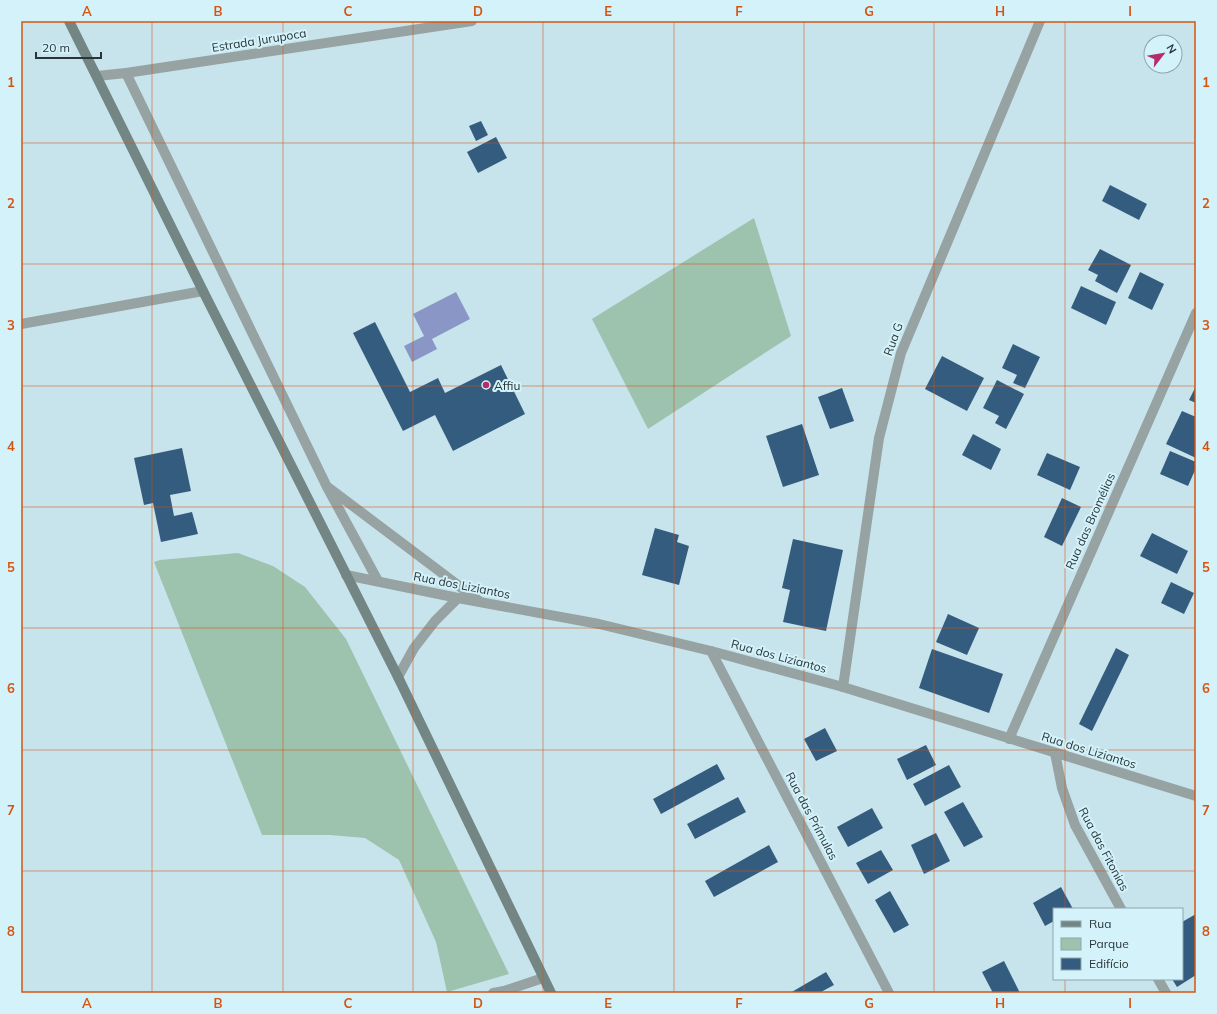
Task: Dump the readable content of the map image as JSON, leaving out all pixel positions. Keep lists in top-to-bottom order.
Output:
{
  "streets": {
    "street": [
      "Estrada Jurupoca",
      "Rua G",
      "Rua das Bromélias",
      "Rua dos Liziantos",
      "Rua das Prímulas",
      "Rua das Fitonias"
    ]
  },
  "crossings": [
    ["Rua G", "Rua dos Liziantos"],
    ["Rua das Bromélias", "Rua dos Liziantos"],
    ["Rua dos Liziantos", "Rua das Prímulas"],
    ["Rua dos Liziantos", "Rua das Fitonias"]
  ],
  "places": ["Affiu"],
  "legend": ["Rua", "Parque", "Edifício"],
  "scale_bar": "20 m",
  "north": "top right",
  "grid": {
    "columns": [
      "A",
      "B",
      "C",
      "D",
      "E",
      "F",
      "G",
      "H",
      "I"
    ],
    "rows": [
      "1",
      "2",
      "3",
      "4",
      "5",
      "6",
      "7",
      "8"
    ]
  }
}
